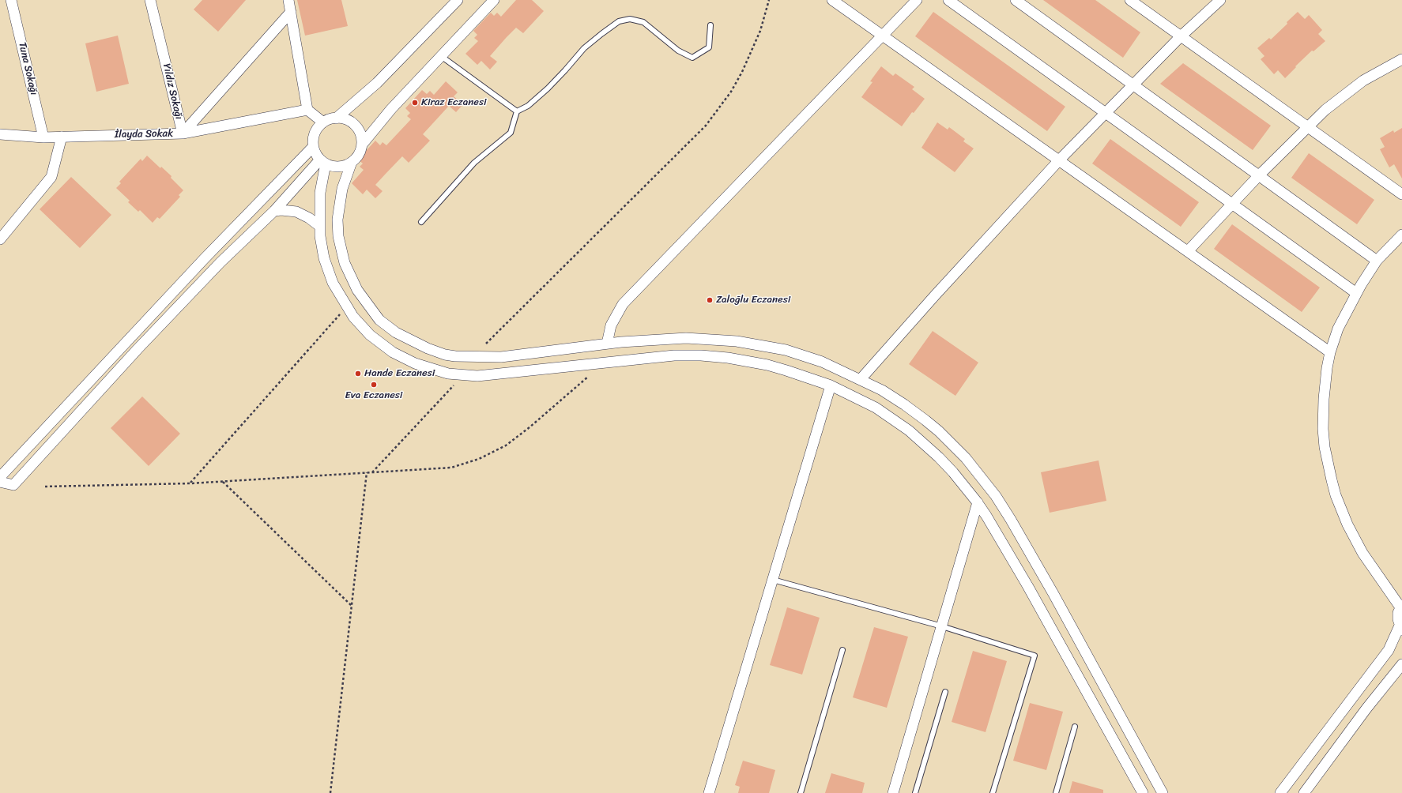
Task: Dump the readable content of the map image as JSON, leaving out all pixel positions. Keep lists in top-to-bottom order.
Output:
{
  "streets": {
    "street": ["Tuna Sokağı", "Yıldız Sokağı", "İlayda Sokak"]
  },
  "crossings": [
    ["Tuna Sokağı", "İlayda Sokak"],
    ["Yıldız Sokağı", "İlayda Sokak"]
  ],
  "places": [
    "Kiraz Eczanesi",
    "Zaloğlu Eczanesi",
    "Hande Eczanesi",
    "Eva Eczanesi"
  ]
}
